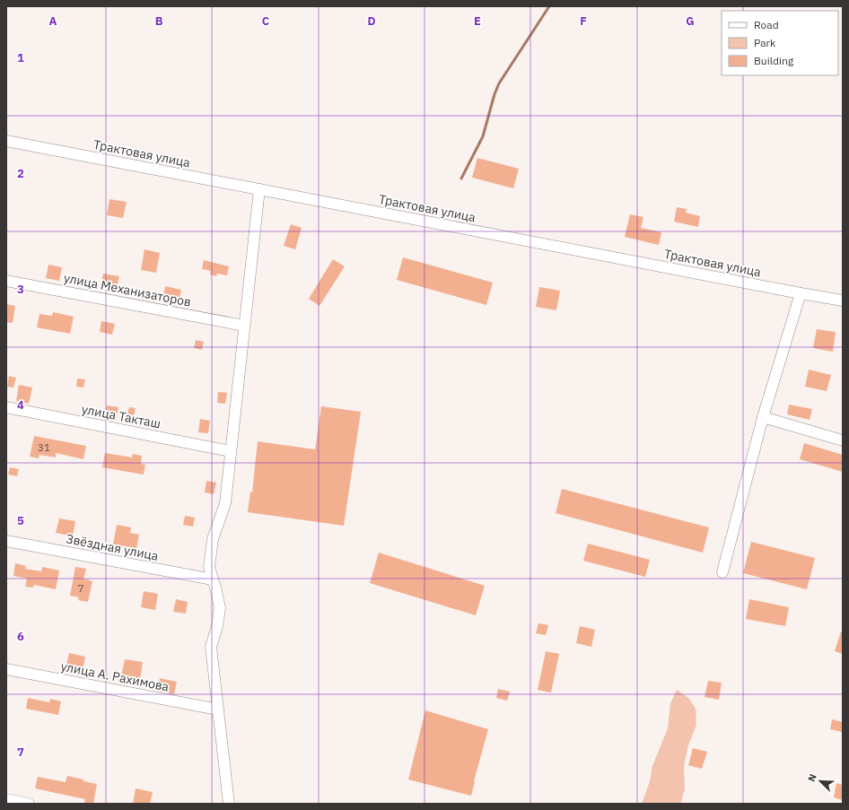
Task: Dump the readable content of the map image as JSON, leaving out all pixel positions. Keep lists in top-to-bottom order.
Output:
{
  "streets": {
    "street": [
      "Трактовая улица",
      "улица Механизаторов",
      "улица Такташ",
      "Звёздная улица",
      "улица А. Рахимова"
    ]
  },
  "house_numbers": ["31", "7"],
  "legend": ["Road", "Park", "Building"],
  "north": "top left",
  "grid": {
    "columns": [
      "A",
      "B",
      "C",
      "D",
      "E",
      "F",
      "G"
    ],
    "rows": [
      "1",
      "2",
      "3",
      "4",
      "5",
      "6",
      "7"
    ]
  }
}
